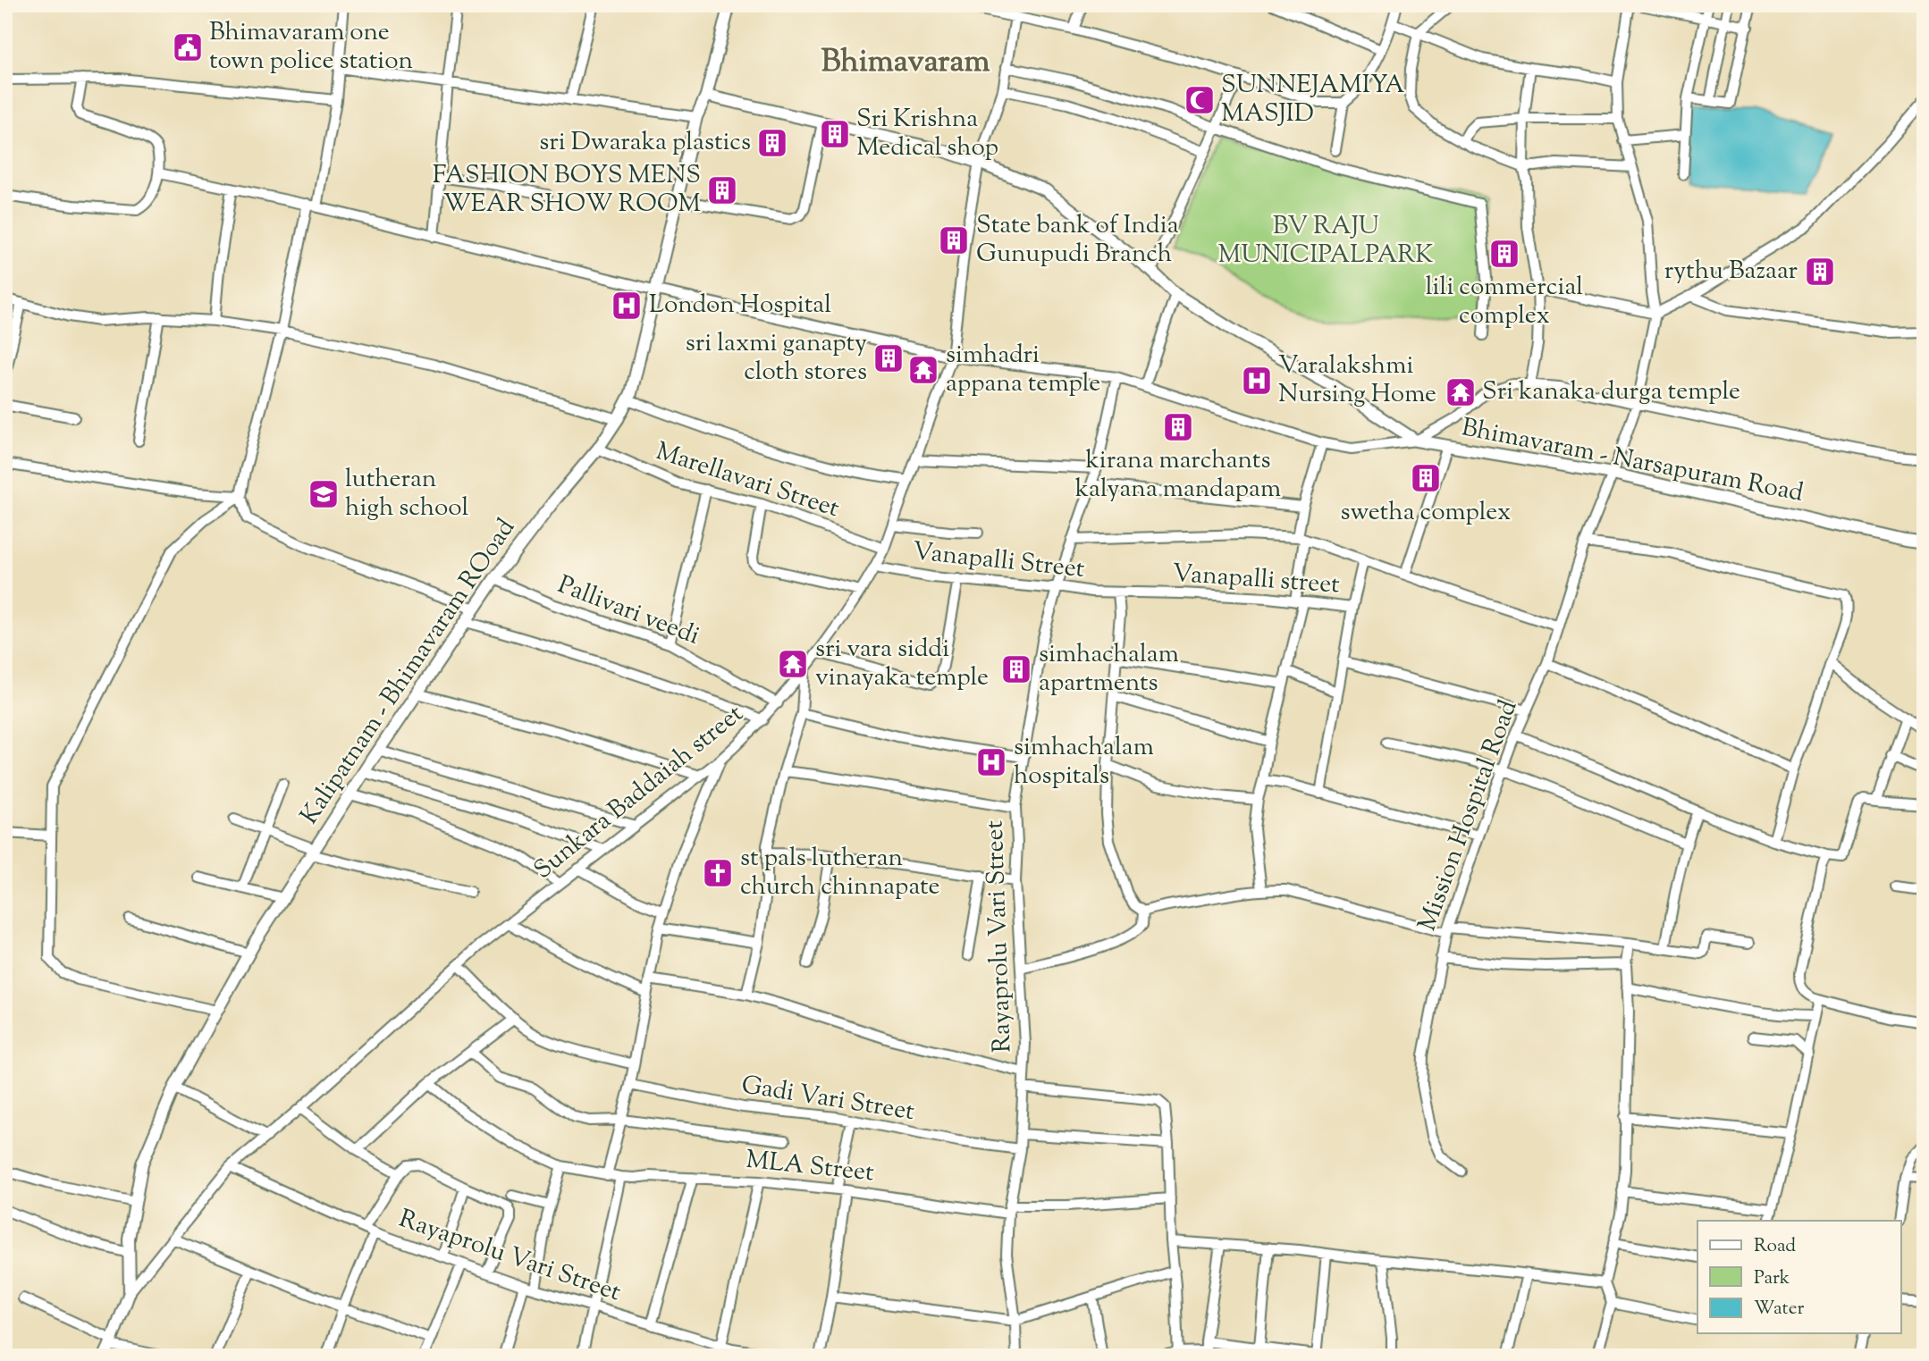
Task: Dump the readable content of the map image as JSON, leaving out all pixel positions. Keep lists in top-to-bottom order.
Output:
{
  "streets": {
    "main road": ["Bhimavaram - Narsapuram Road", "Kalipatnam - Bhimavaram ROoad"],
    "street": [
      "Marellavari Street",
      "Vanapalli Street",
      "Vanapalli street",
      "Pallivari veedi",
      "Sunkara Baddaiah street",
      "Mission Hospital Road",
      "Rayaprolu Vari Street",
      "Gadi Vari Street",
      "MLA Street"
    ]
  },
  "crossings": [
    ["Bhimavaram - Narsapuram Road", "Kalipatnam - Bhimavaram ROoad"],
    ["Bhimavaram - Narsapuram Road", "Sunkara Baddaiah street"],
    ["Bhimavaram - Narsapuram Road", "Mission Hospital Road"],
    ["Marellavari Street", "Kalipatnam - Bhimavaram ROoad"],
    ["Marellavari Street", "Sunkara Baddaiah street"],
    ["Vanapalli Street", "Vanapalli street"],
    ["Vanapalli Street", "Sunkara Baddaiah street"],
    ["Vanapalli Street", "Rayaprolu Vari Street"],
    ["Pallivari veedi", "Kalipatnam - Bhimavaram ROoad"],
    ["Pallivari veedi", "Sunkara Baddaiah street"],
    ["Kalipatnam - Bhimavaram ROoad", "Sunkara Baddaiah street"],
    ["Sunkara Baddaiah street", "Rayaprolu Vari Street"],
    ["Rayaprolu Vari Street", "Gadi Vari Street"],
    ["Rayaprolu Vari Street", "MLA Street"]
  ],
  "districts": ["Bhimavaram"],
  "parks": ["BV RAJU MUNICIPALPARK"],
  "places": {
    "public building": ["Bhimavaram one town police station"],
    "mosque": ["SUNNEJAMIYA MASJID"],
    "building": [
      "Sri Krishna Medical shop",
      "sri Dwaraka plastics",
      "FASHION BOYS MENS WEAR SHOW ROOM",
      "State bank of India Gunupudi Branch",
      "lili commercial complex",
      "rythu Bazaar",
      "sri laxmi ganapty cloth stores",
      "kirana marchants kalyana mandapam",
      "swetha complex",
      "simhachalam apartments"
    ],
    "hospital": ["London Hospital", "Varalakshmi Nursing Home", "simhachalam hospitals"],
    "temple": ["simhadri appana temple", "Sri kanaka durga temple", "sri vara siddi vinayaka temple"],
    "school or university": ["lutheran high school"],
    "church": ["st pals lutheran church chinnapate"]
  },
  "legend": ["Road", "Park", "Water"]
}
